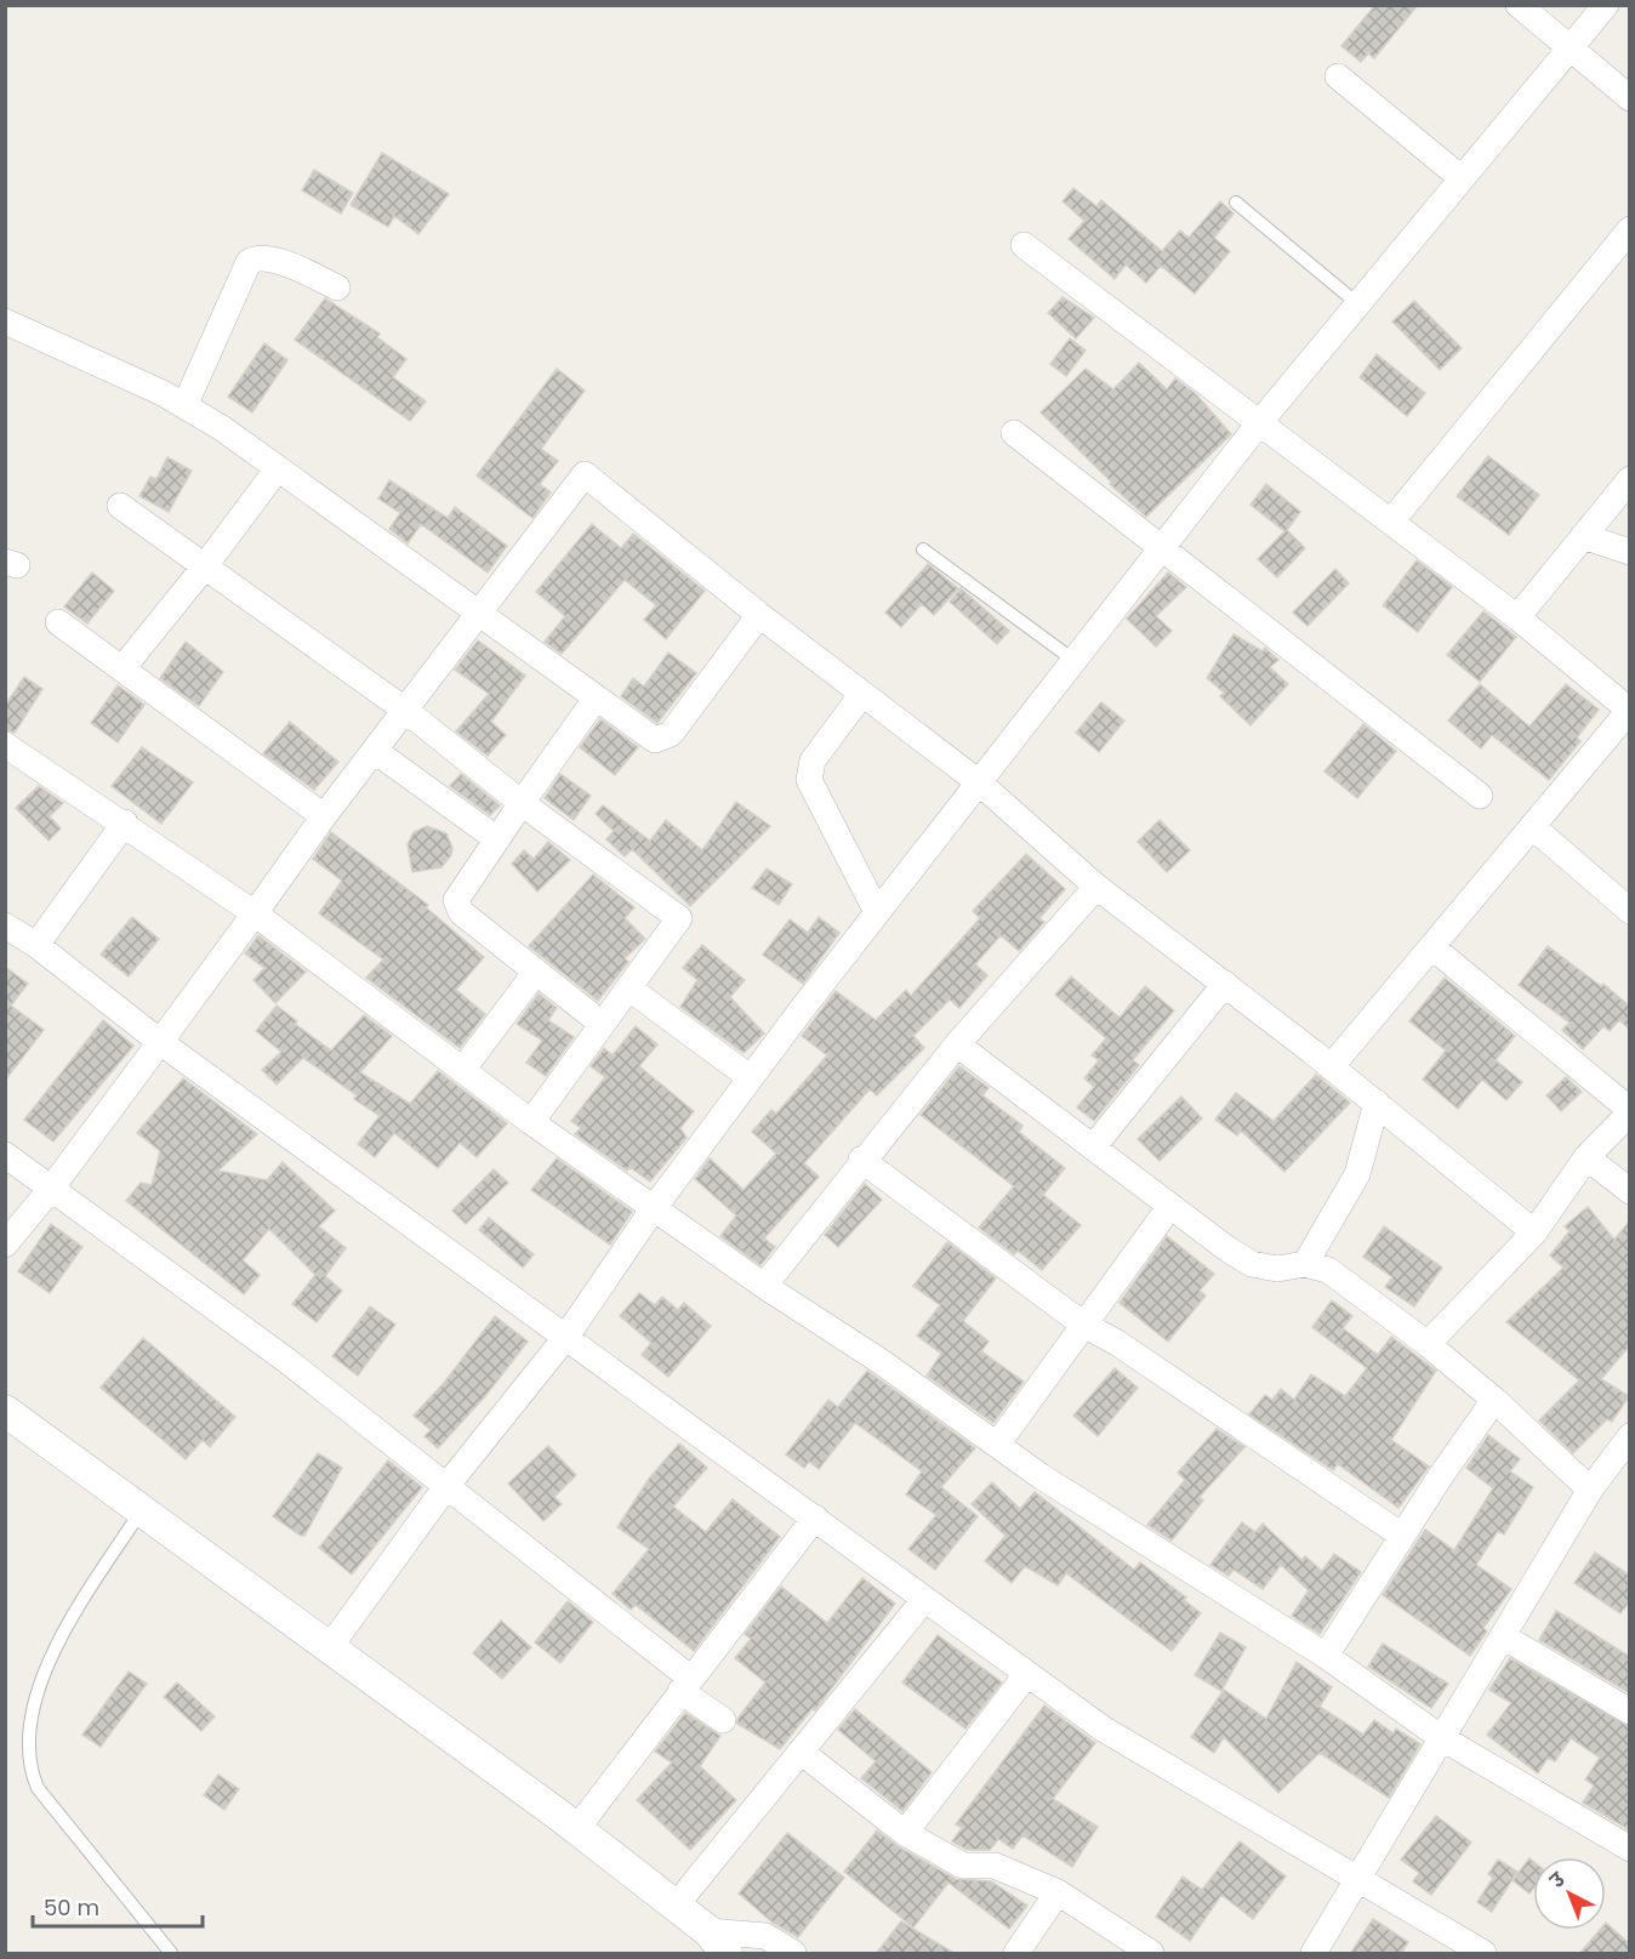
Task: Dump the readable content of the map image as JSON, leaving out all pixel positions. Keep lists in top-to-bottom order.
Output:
{
  "scale_bar": "50 m",
  "north": "top left"
}
